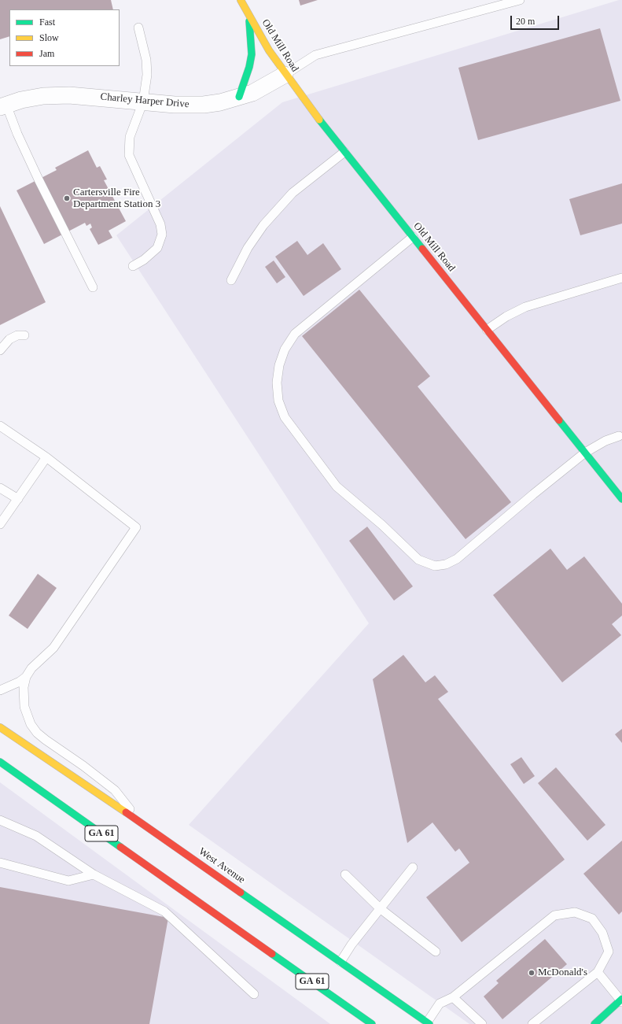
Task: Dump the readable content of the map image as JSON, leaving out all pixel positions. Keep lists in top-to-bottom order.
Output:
{
  "streets": {
    "main road": ["Old Mill Road", "GA 61", "West Avenue"],
    "street": ["Charley Harper Drive"]
  },
  "crossings": [
    ["Old Mill Road", "Charley Harper Drive"]
  ],
  "places": ["Cartersville Fire Department Station 3", "McDonald's"],
  "legend": ["Fast", "Slow", "Jam"],
  "scale_bar": "20 m"
}
